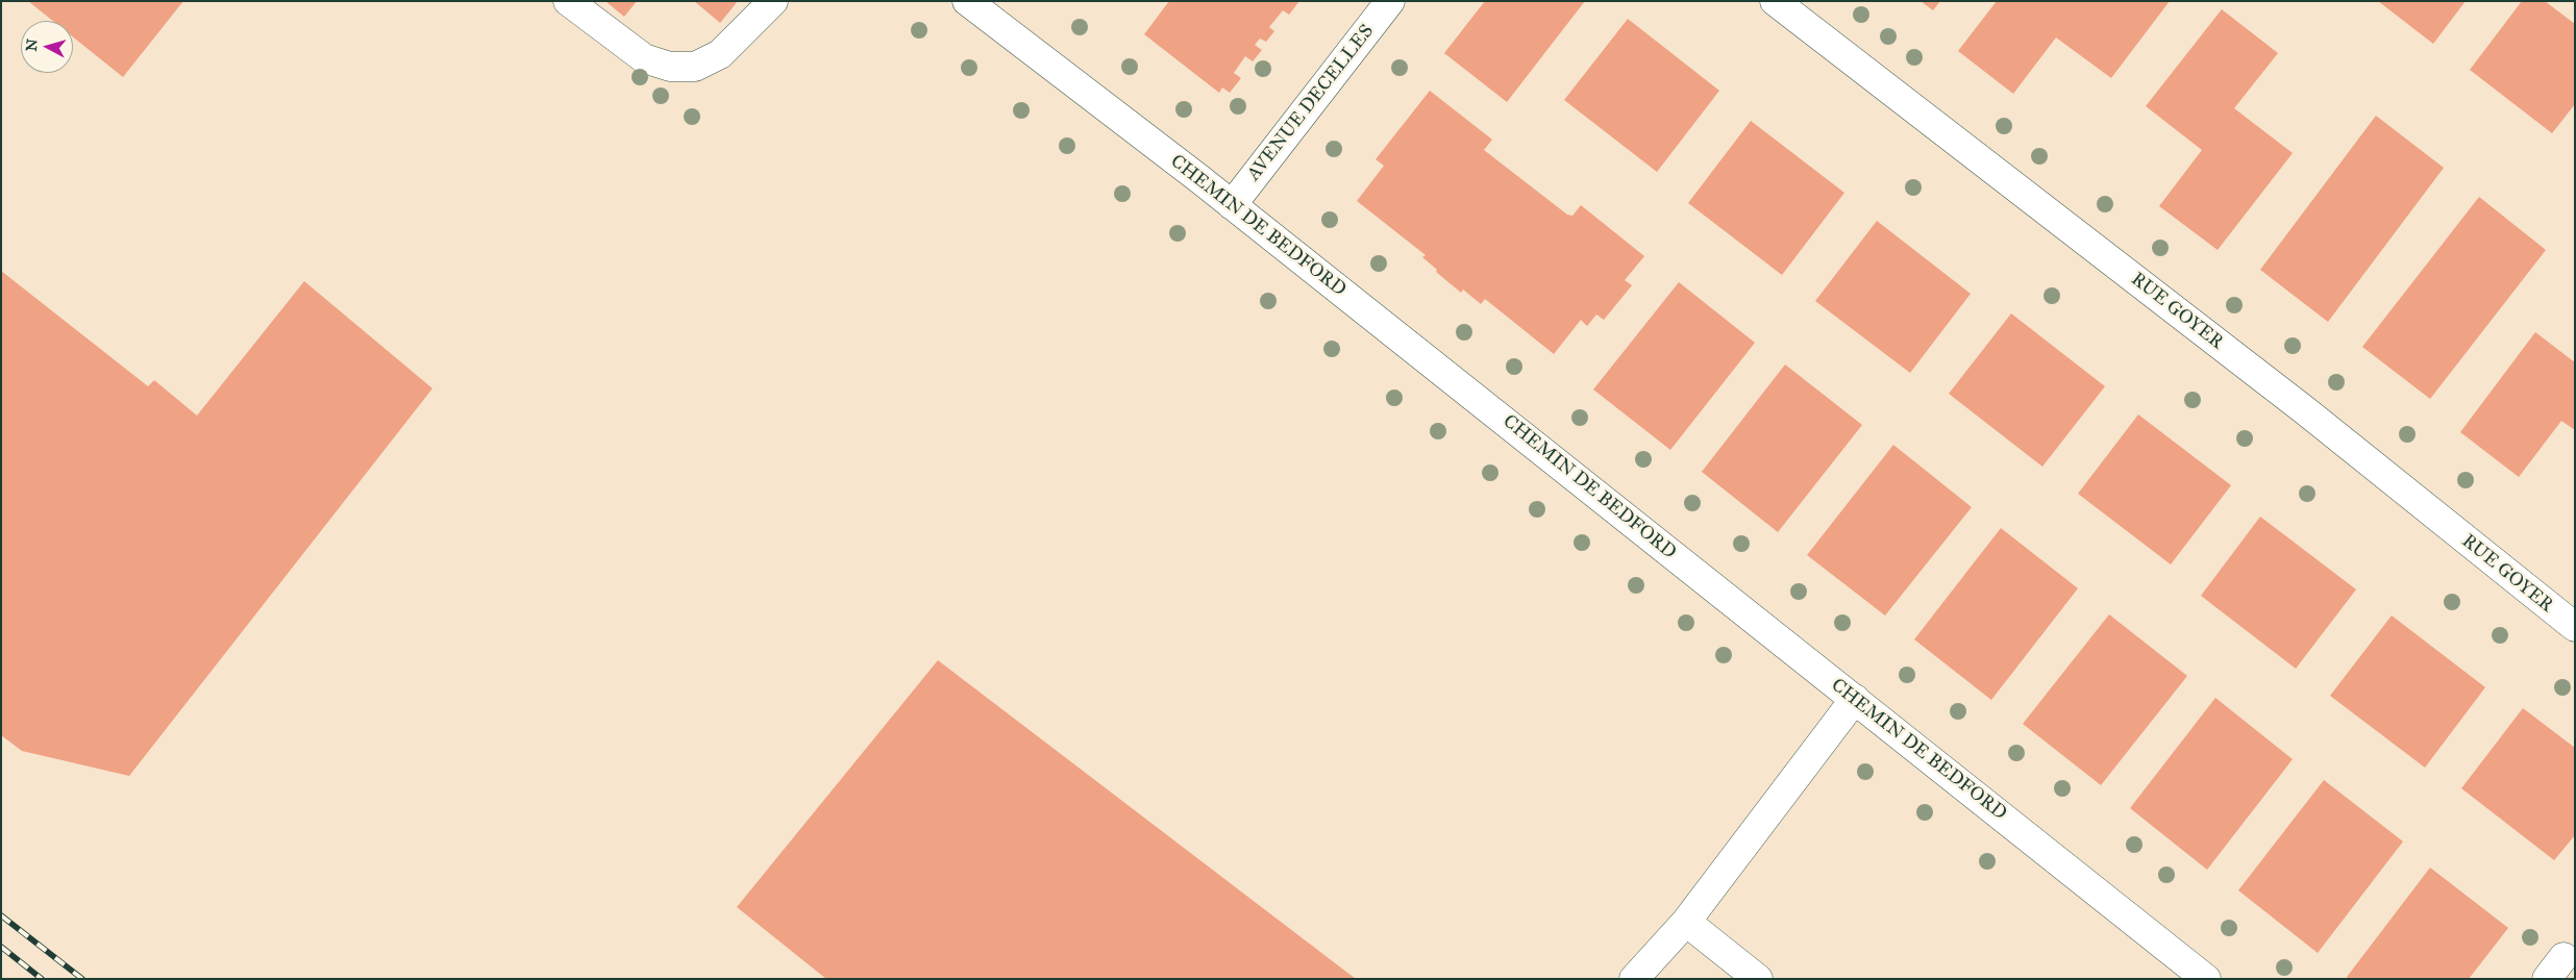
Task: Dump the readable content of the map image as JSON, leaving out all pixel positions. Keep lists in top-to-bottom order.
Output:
{
  "streets": {
    "street": ["AVENUE DECELLES", "CHEMIN DE BEDFORD", "RUE GOYER"]
  },
  "crossings": [
    ["AVENUE DECELLES", "CHEMIN DE BEDFORD"]
  ],
  "north": "left"
}
